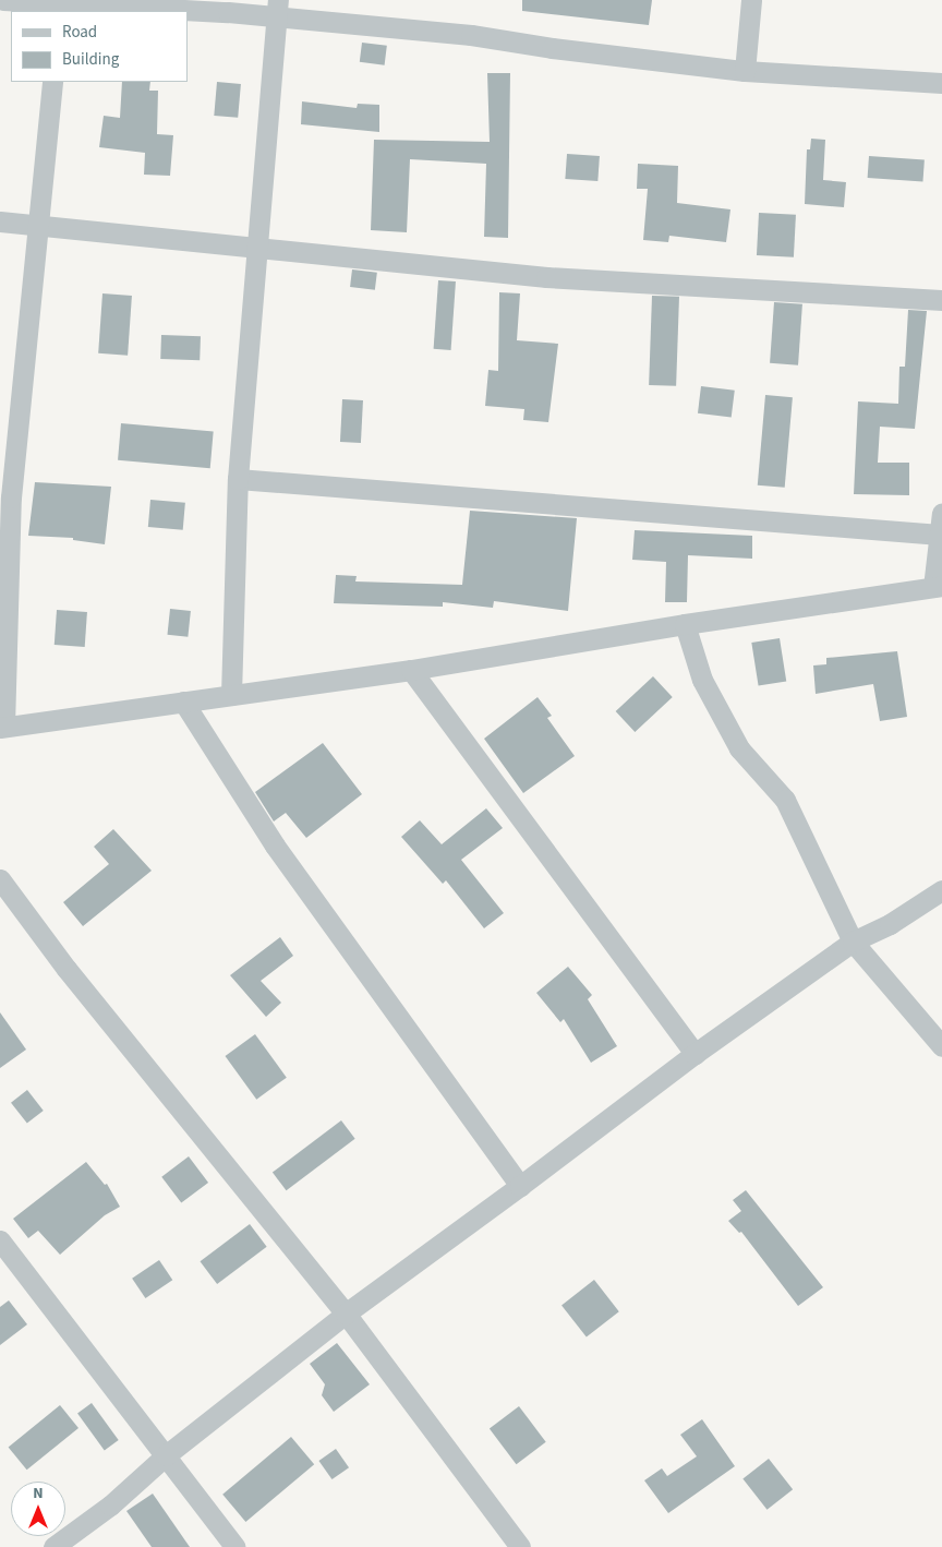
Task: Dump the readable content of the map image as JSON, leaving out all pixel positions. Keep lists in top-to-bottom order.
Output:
{
  "legend": ["Road", "Building"],
  "north": "top"
}
